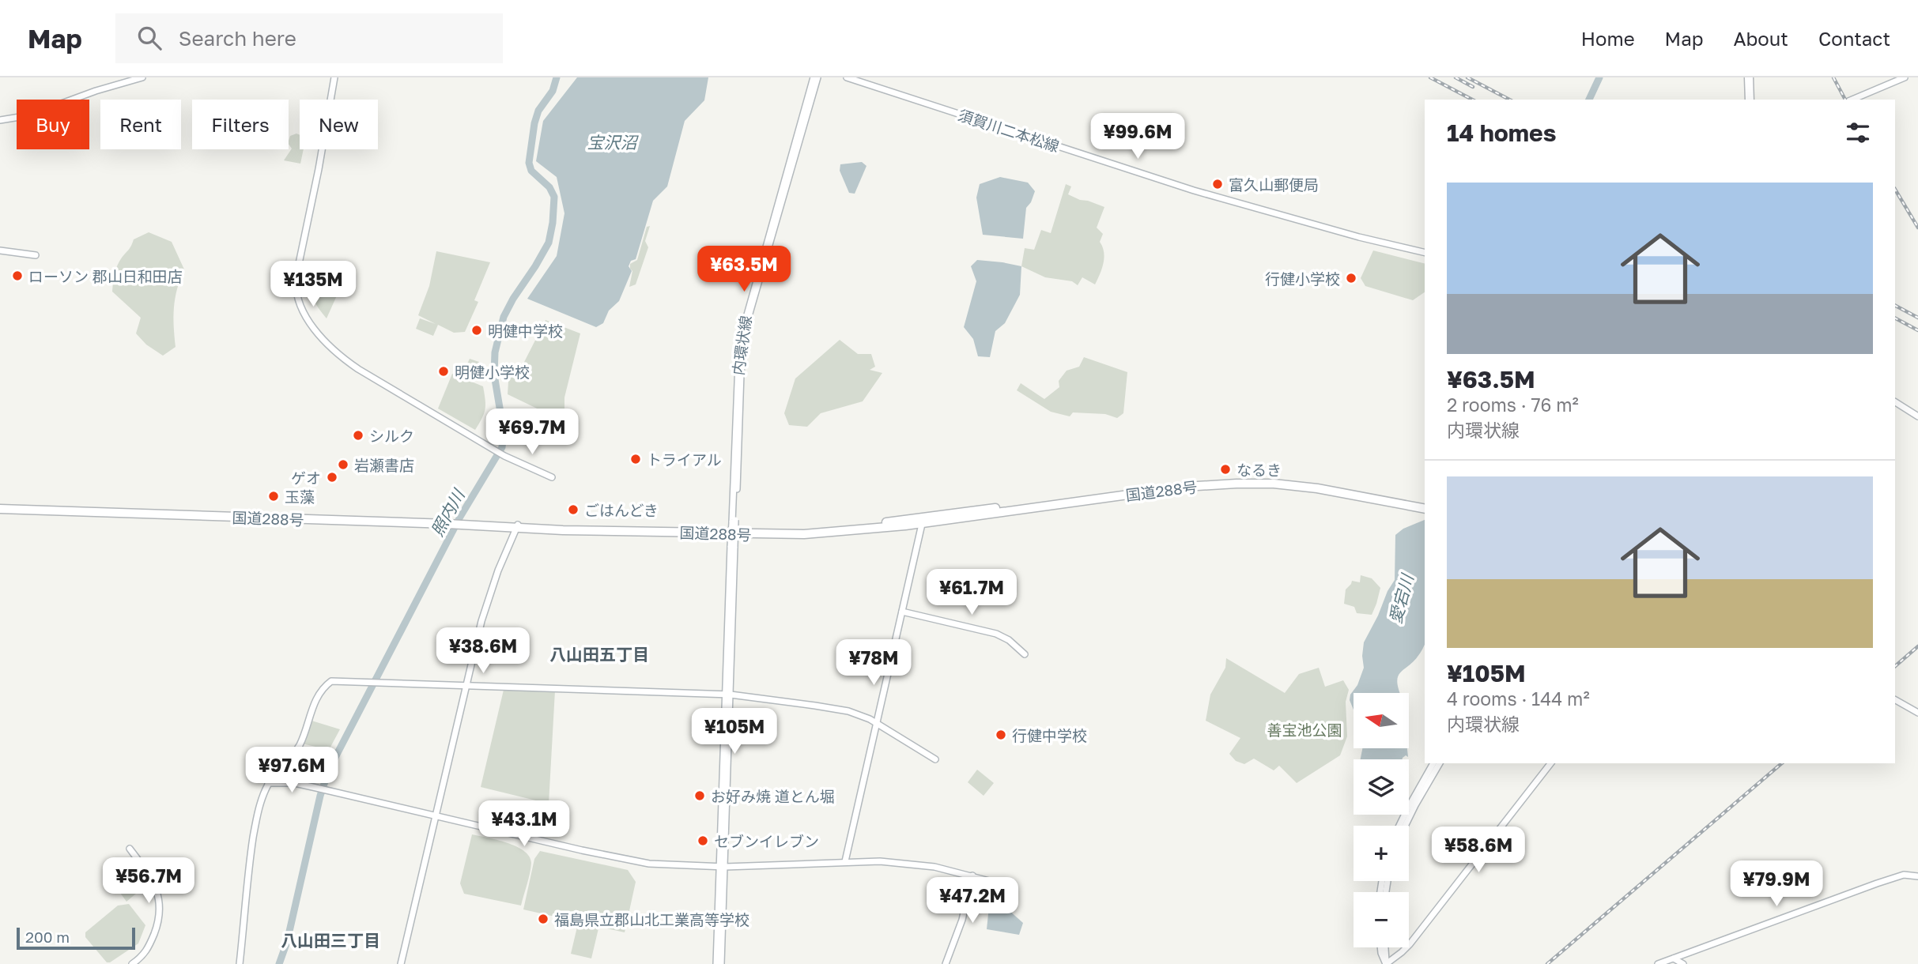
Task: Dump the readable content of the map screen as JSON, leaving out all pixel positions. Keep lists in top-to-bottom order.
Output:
{
  "streets": {
    "highway": ["国道288号"],
    "street": ["須賀川二本松線", "内環状線"]
  },
  "districts": ["八山田五丁目", "八山田三丁目"],
  "water": ["宝沢沼", "照内川", "愛宕川"],
  "parks": ["善宝池公園"],
  "places": [
    "富久山郵便局",
    "ローソン 郡山日和田店",
    "行健小学校",
    "明健中学校",
    "明健小学校",
    "シルク",
    "トライアル",
    "岩瀬書店",
    "なるき",
    "ゲオ",
    "玉藻",
    "ごはんどき",
    "行健中学校",
    "お好み焼 道とん堀",
    "セブンイレブン",
    "福島県立郡山北工業高等学校"
  ],
  "scale_bar": "200 m",
  "north": "left",
  "page": {
    "header": "Map",
    "search": "Search here",
    "nav": [
      "Home",
      "Map",
      "About",
      "Contact"
    ],
    "chip": [
      "Buy",
      "Rent",
      "Filters",
      "New"
    ],
    "heading": "14 homes",
    "price": [
      "¥99.6M",
      "¥63.5M",
      "¥135M",
      "¥69.7M",
      "¥61.7M",
      "¥38.6M",
      "¥78M",
      "¥105M",
      "¥97.6M",
      "¥43.1M",
      "¥58.6M",
      "¥56.7M",
      "¥79.9M",
      "¥47.2M"
    ],
    "list": [
      {
        "name": "¥63.5M",
        "note": "2 rooms · 76 m² · 内環状線"
      },
      {
        "name": "¥105M",
        "note": "4 rooms · 144 m² · 内環状線"
      }
    ],
    "map_buttons": ["+", "−"],
    "scale": "200 m"
  }
}
